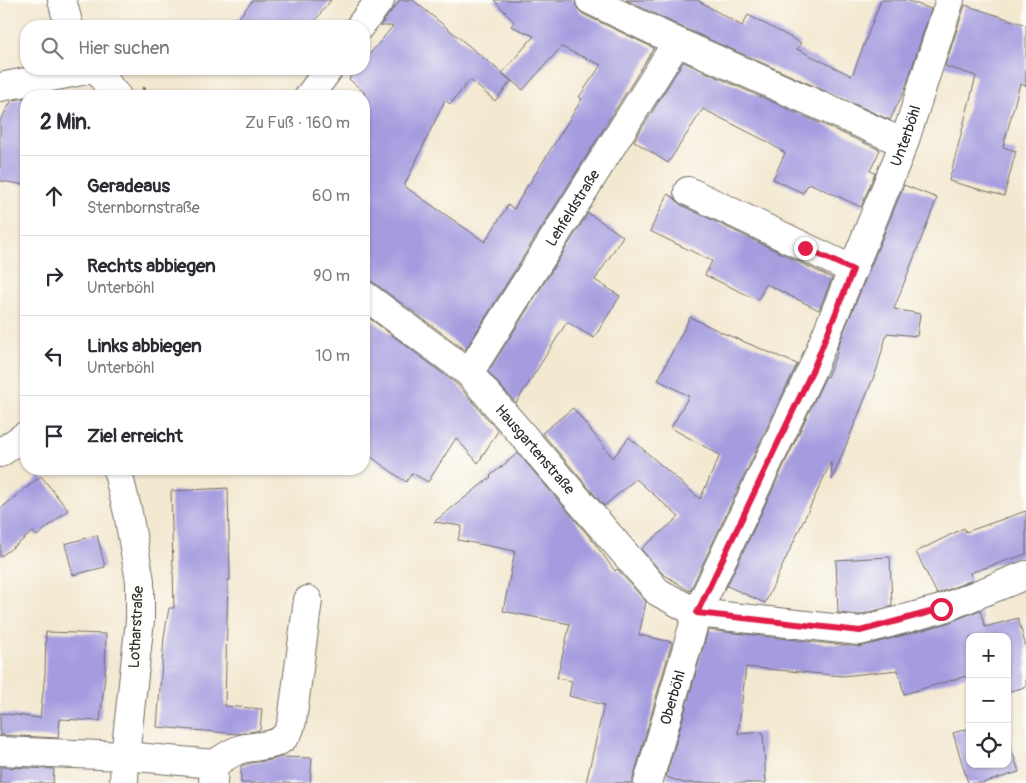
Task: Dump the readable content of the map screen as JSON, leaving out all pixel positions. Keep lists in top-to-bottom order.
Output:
{
  "streets": {
    "street": [
      "Unterböhl",
      "Lehfeldstraße",
      "Hausgartenstraße",
      "Lotharstraße",
      "Oberböhl"
    ]
  },
  "crossings": [
    ["Unterböhl", "Hausgartenstraße"],
    ["Unterböhl", "Oberböhl"],
    ["Lehfeldstraße", "Hausgartenstraße"],
    ["Hausgartenstraße", "Oberböhl"]
  ],
  "page": {
    "search": "Hier suchen",
    "heading": ["2 Min.", "Zu Fuß · 160 m"],
    "list": [
      ["Geradeaus", "Sternbornstraße", "60 m"],
      ["Rechts abbiegen", "Unterböhl", "90 m"],
      ["Links abbiegen", "Unterböhl", "10 m"],
      "Ziel erreicht"
    ],
    "map_buttons": ["+", "−"]
  }
}
